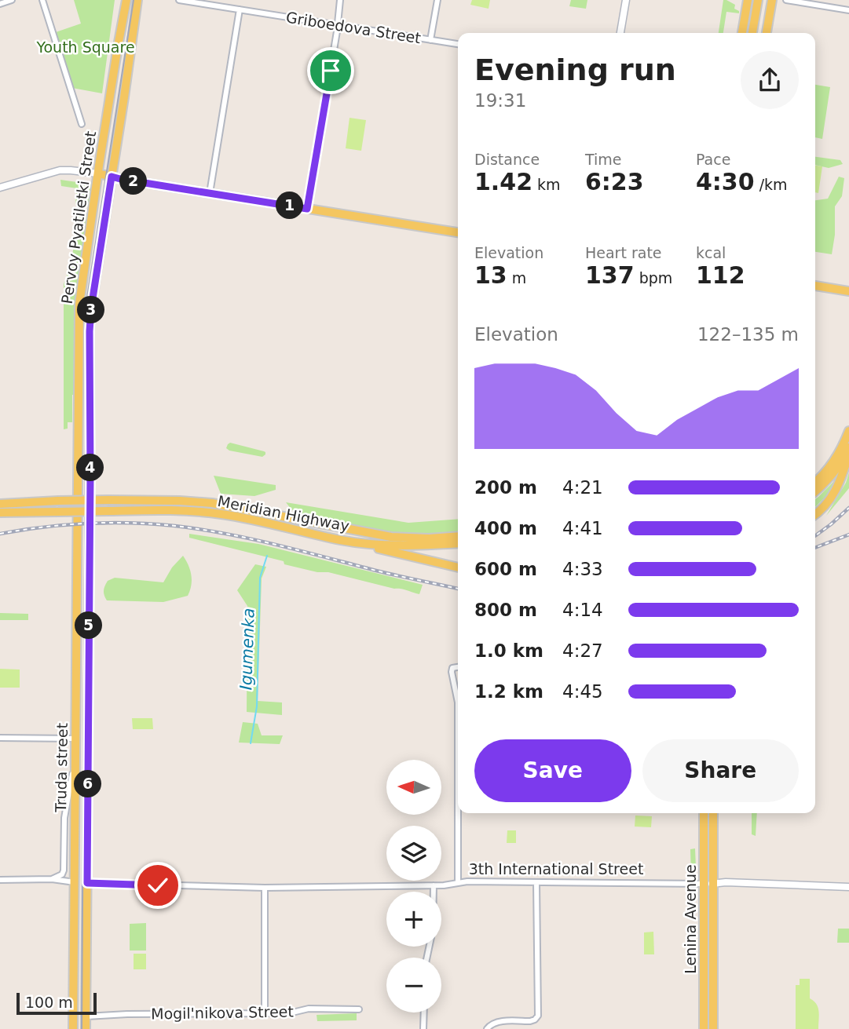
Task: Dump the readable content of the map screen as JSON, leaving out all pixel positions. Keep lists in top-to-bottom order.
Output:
{
  "streets": {
    "main road": [
      "Pervoy Pyatiletki Street",
      "Meridian Highway",
      "Truda street",
      "3th International Street",
      "Lenina Avenue"
    ],
    "street": ["Griboedova Street", "Mogil'nikova Street"]
  },
  "crossings": [
    ["Pervoy Pyatiletki Street", "Truda street"],
    ["Truda street", "3th International Street"],
    ["Truda street", "Mogil'nikova Street"],
    ["3th International Street", "Lenina Avenue"]
  ],
  "water": ["Igumenka"],
  "parks": ["Youth Square"],
  "scale_bar": "100 m",
  "north": "left",
  "page": {
    "heading": ["Evening run", "19:31"],
    "stats": [
      ["Distance", "1.42 km"],
      ["Time", "6:23"],
      ["Pace", "4:30 /km"],
      ["Elevation", "13 m"],
      ["Heart rate", "137 bpm"],
      ["kcal", "112"]
    ],
    "pins": [
      "2",
      "1",
      "3",
      "4",
      "5",
      "6"
    ],
    "chart": ["Elevation", "122–135 m"],
    "list": [
      {
        "name": "200 m",
        "note": "4:21"
      },
      {
        "name": "400 m",
        "note": "4:41"
      },
      {
        "name": "600 m",
        "note": "4:33"
      },
      {
        "name": "800 m",
        "note": "4:14"
      },
      {
        "name": "1.0 km",
        "note": "4:27"
      },
      {
        "name": "1.2 km",
        "note": "4:45"
      }
    ],
    "buttons": ["Save", "Share"],
    "map_buttons": ["+", "−"],
    "scale": "100 m"
  }
}
